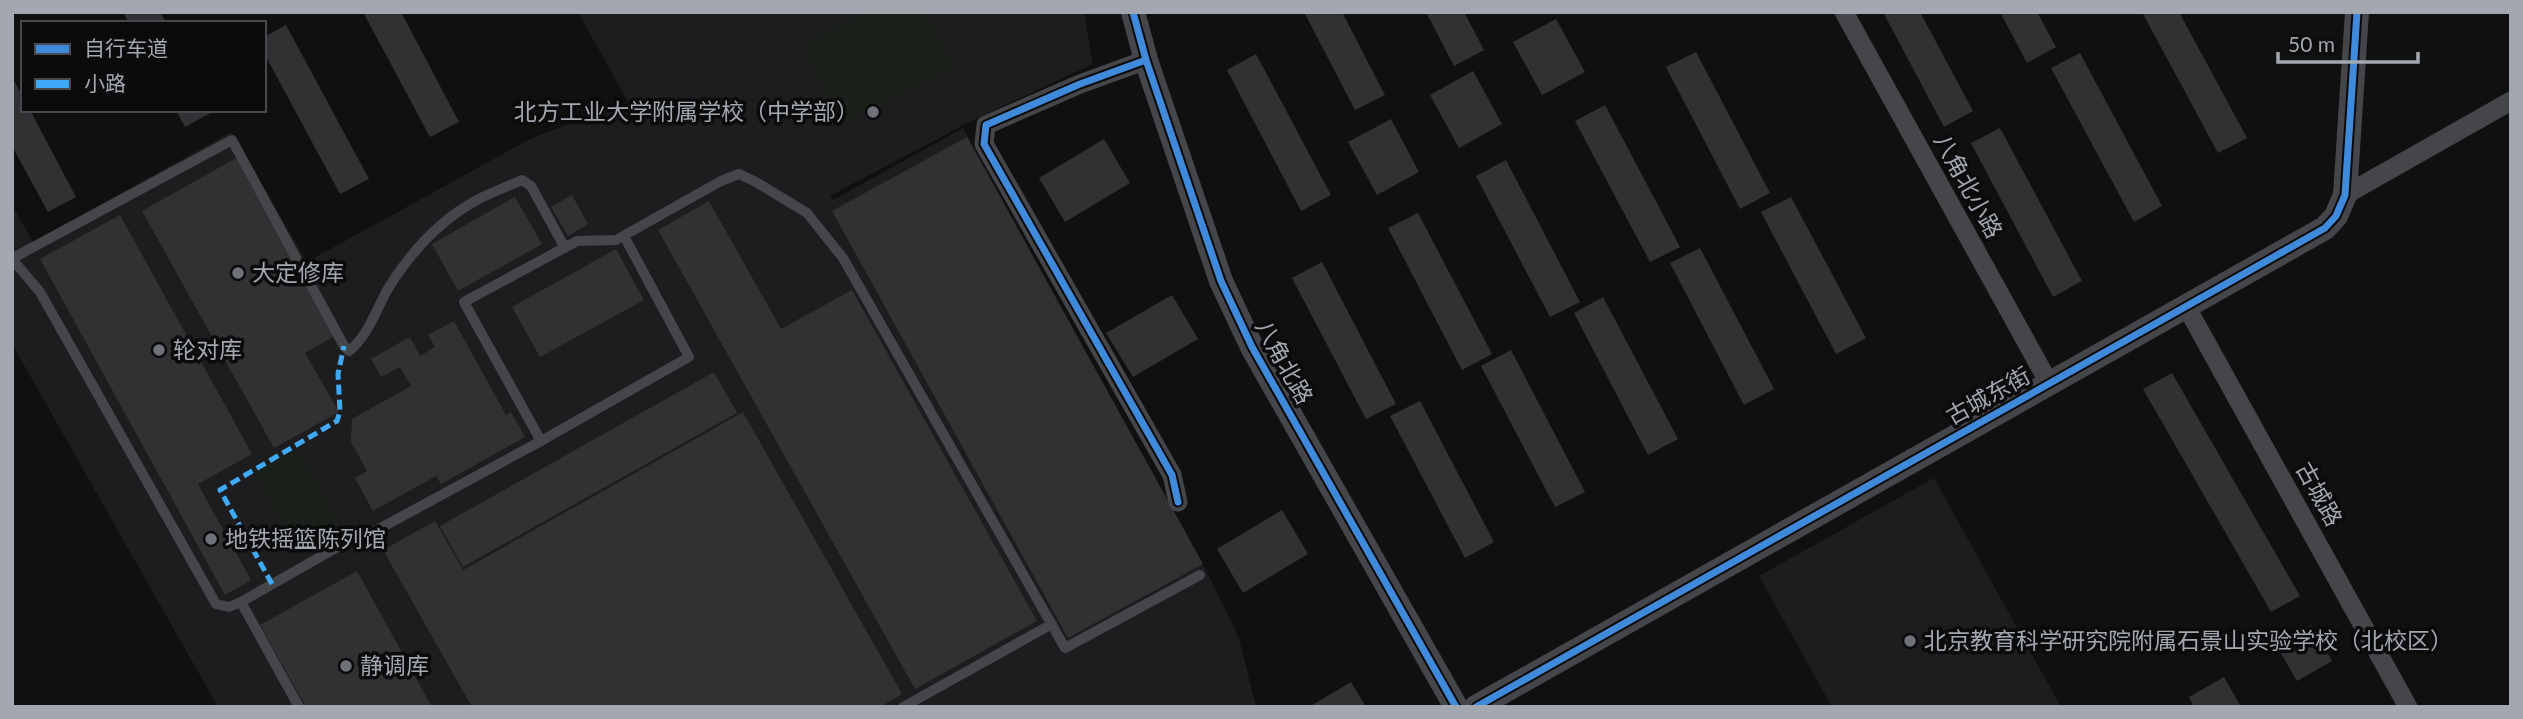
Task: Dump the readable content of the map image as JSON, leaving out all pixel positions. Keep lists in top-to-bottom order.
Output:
{
  "streets": {
    "street": [
      "八角北小路",
      "八角北路",
      "古城东街",
      "古城路"
    ]
  },
  "crossings": [
    ["八角北小路", "古城东街"],
    ["古城东街", "古城路"]
  ],
  "places": [
    "北方工业大学附属学校（中学部）",
    "大定修库",
    "轮对库",
    "地铁摇篮陈列馆",
    "北京教育科学研究院附属石景山实验学校（北校区）",
    "静调库"
  ],
  "legend": ["自行车道", "小路"],
  "scale_bar": "50 m"
}
